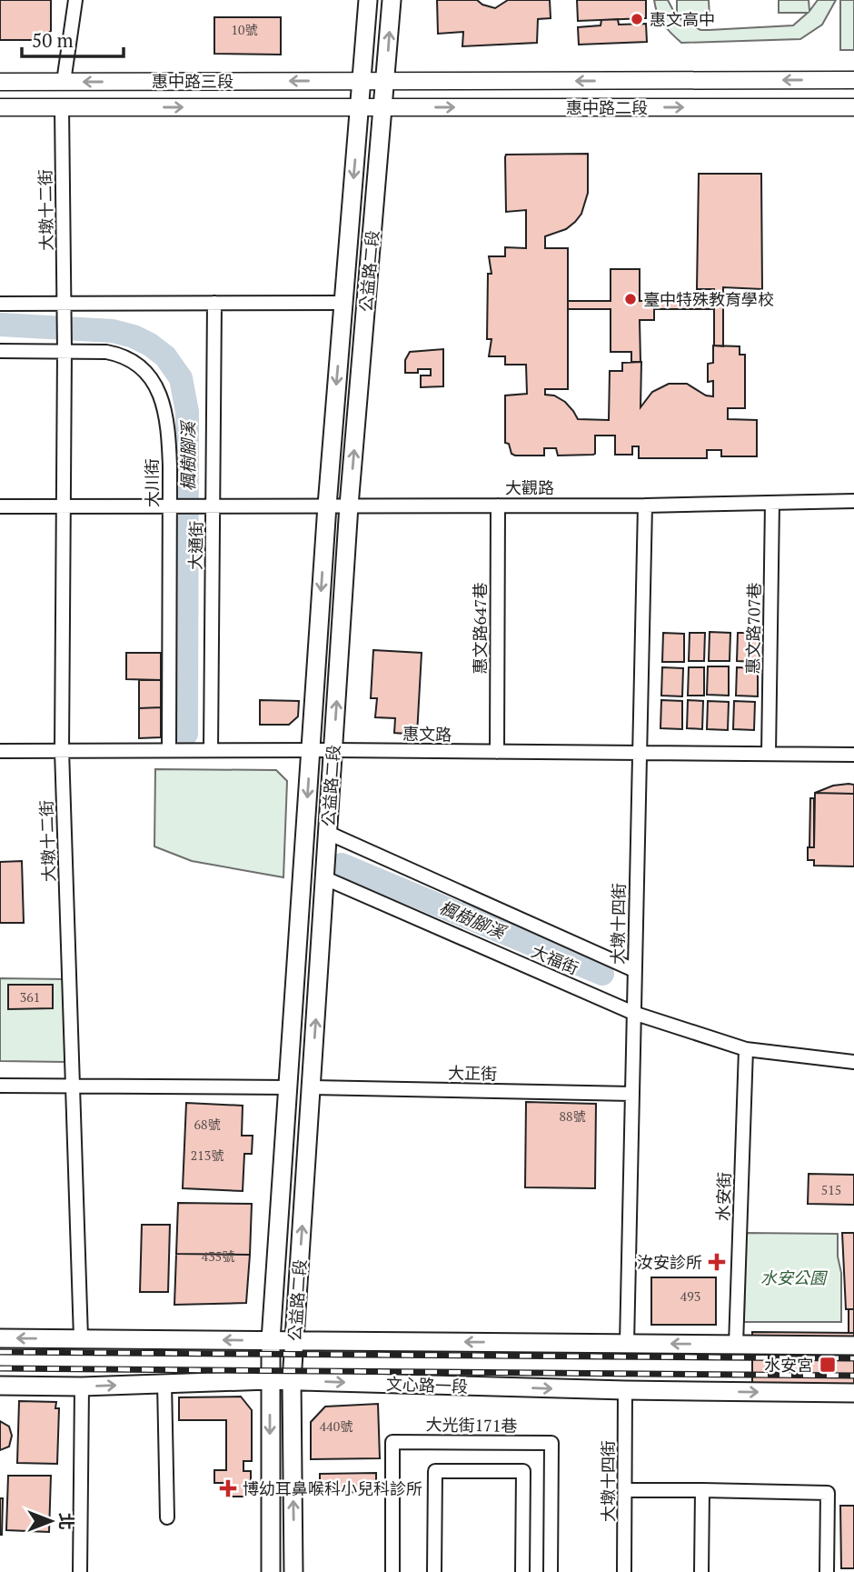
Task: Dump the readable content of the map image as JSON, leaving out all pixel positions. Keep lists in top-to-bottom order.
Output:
{
  "streets": {
    "main road": ["公益路二段", "文心路一段"],
    "street": [
      "惠中路三段",
      "惠中路二段",
      "大墩十二街",
      "大川街",
      "大觀路",
      "大通街",
      "惠文路647巷",
      "惠文路707巷",
      "惠文路",
      "大墩十四街",
      "大福街",
      "大正街",
      "水安街",
      "大光街171巷"
    ]
  },
  "crossings": [
    ["惠中路三段", "惠中路二段"],
    ["惠中路三段", "大墩十二街"],
    ["惠中路三段", "公益路二段"],
    ["惠中路二段", "公益路二段"],
    ["大墩十二街", "大川街"],
    ["大墩十二街", "惠文路"],
    ["公益路二段", "大觀路"],
    ["公益路二段", "惠文路"],
    ["公益路二段", "大福街"],
    ["公益路二段", "大正街"],
    ["公益路二段", "文心路一段"],
    ["大川街", "大觀路"],
    ["大川街", "惠文路"],
    ["大觀路", "大通街"],
    ["大觀路", "惠文路647巷"],
    ["大觀路", "惠文路707巷"],
    ["大觀路", "大墩十四街"],
    ["大通街", "惠文路"],
    ["惠文路647巷", "惠文路"],
    ["惠文路707巷", "惠文路"],
    ["惠文路", "大墩十四街"],
    ["大墩十四街", "大福街"],
    ["大墩十四街", "大正街"],
    ["大墩十四街", "文心路一段"],
    ["大福街", "水安街"]
  ],
  "water": ["楓樹腳溪"],
  "parks": ["水安公園"],
  "places": {
    "other": ["惠文高中", "臺中特殊教育學校"],
    "health": ["汝安診所", "博幼耳鼻喉科小兒科診所"],
    "transit": ["水安宮"]
  },
  "house_numbers": [
    "10號",
    "361",
    "88號",
    "68號",
    "213號",
    "515",
    "435號",
    "493",
    "440號"
  ],
  "scale_bar": "50 m",
  "north": "right"
}
